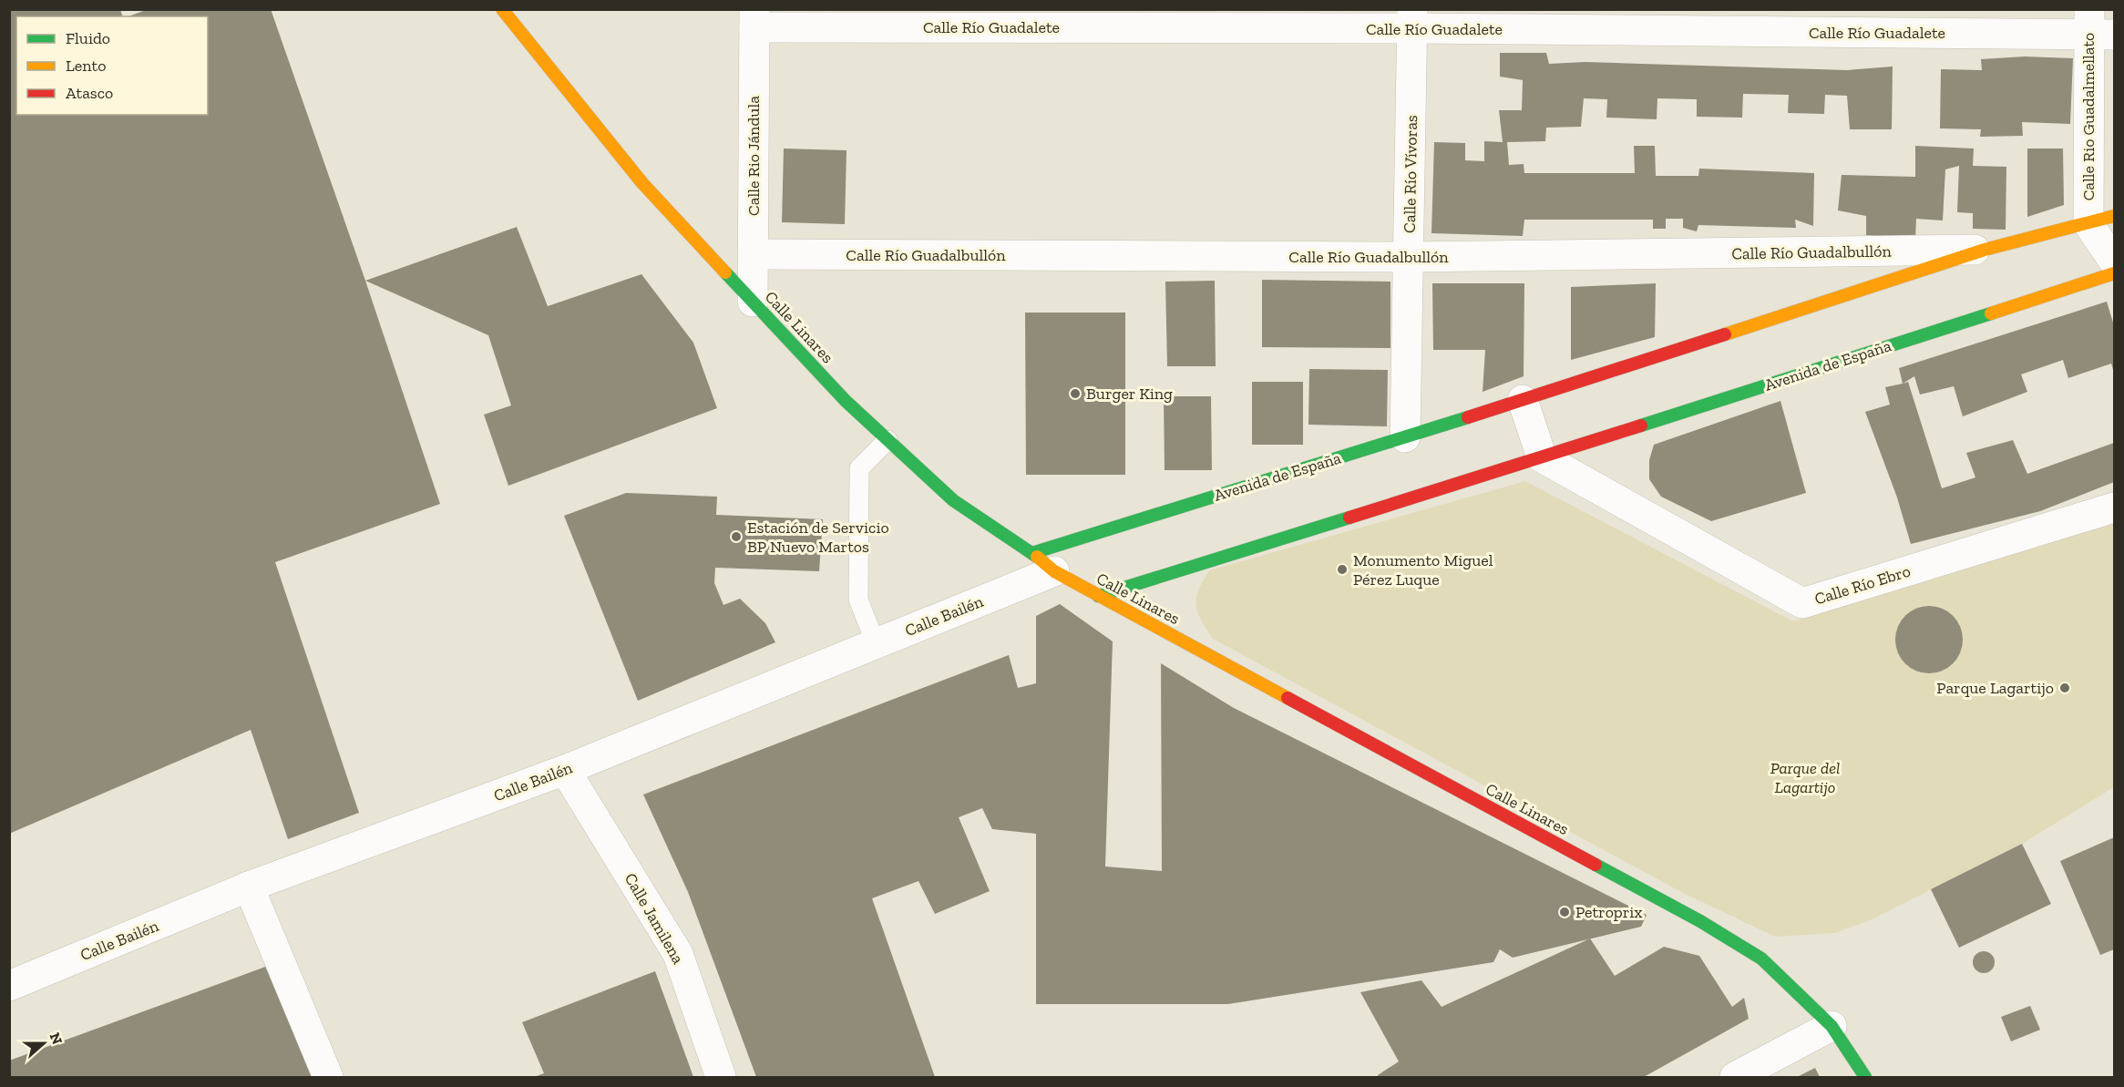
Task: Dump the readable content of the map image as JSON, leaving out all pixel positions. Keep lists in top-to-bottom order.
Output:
{
  "streets": {
    "street": [
      "Calle Río Guadalete",
      "Calle Rio Guadalmellato",
      "Calle Rio Jándula",
      "Calle Río Vívoras",
      "Calle Río Guadalbullón",
      "Calle Linares",
      "Avenida de España",
      "Calle Río Ebro",
      "Calle Bailén",
      "Calle Jamilena"
    ]
  },
  "crossings": [
    ["Calle Río Guadalete", "Calle Rio Guadalmellato"],
    ["Calle Río Guadalete", "Calle Rio Jándula"],
    ["Calle Río Guadalete", "Calle Río Vívoras"],
    ["Calle Rio Guadalmellato", "Avenida de España"],
    ["Calle Rio Jándula", "Calle Río Guadalbullón"],
    ["Calle Rio Jándula", "Calle Linares"],
    ["Calle Río Vívoras", "Calle Río Guadalbullón"],
    ["Calle Río Vívoras", "Avenida de España"],
    ["Calle Río Guadalbullón", "Avenida de España"],
    ["Calle Linares", "Avenida de España"],
    ["Calle Linares", "Calle Bailén"],
    ["Avenida de España", "Calle Río Ebro"],
    ["Avenida de España", "Calle Bailén"],
    ["Calle Bailén", "Calle Jamilena"]
  ],
  "parks": ["Parque del Lagartijo"],
  "places": [
    "Burger King",
    "Estación de Servicio BP Nuevo Martos",
    "Monumento Miguel Pérez Luque",
    "Parque Lagartijo",
    "Petroprix"
  ],
  "legend": ["Fluido", "Lento", "Atasco"],
  "north": "right"
}
